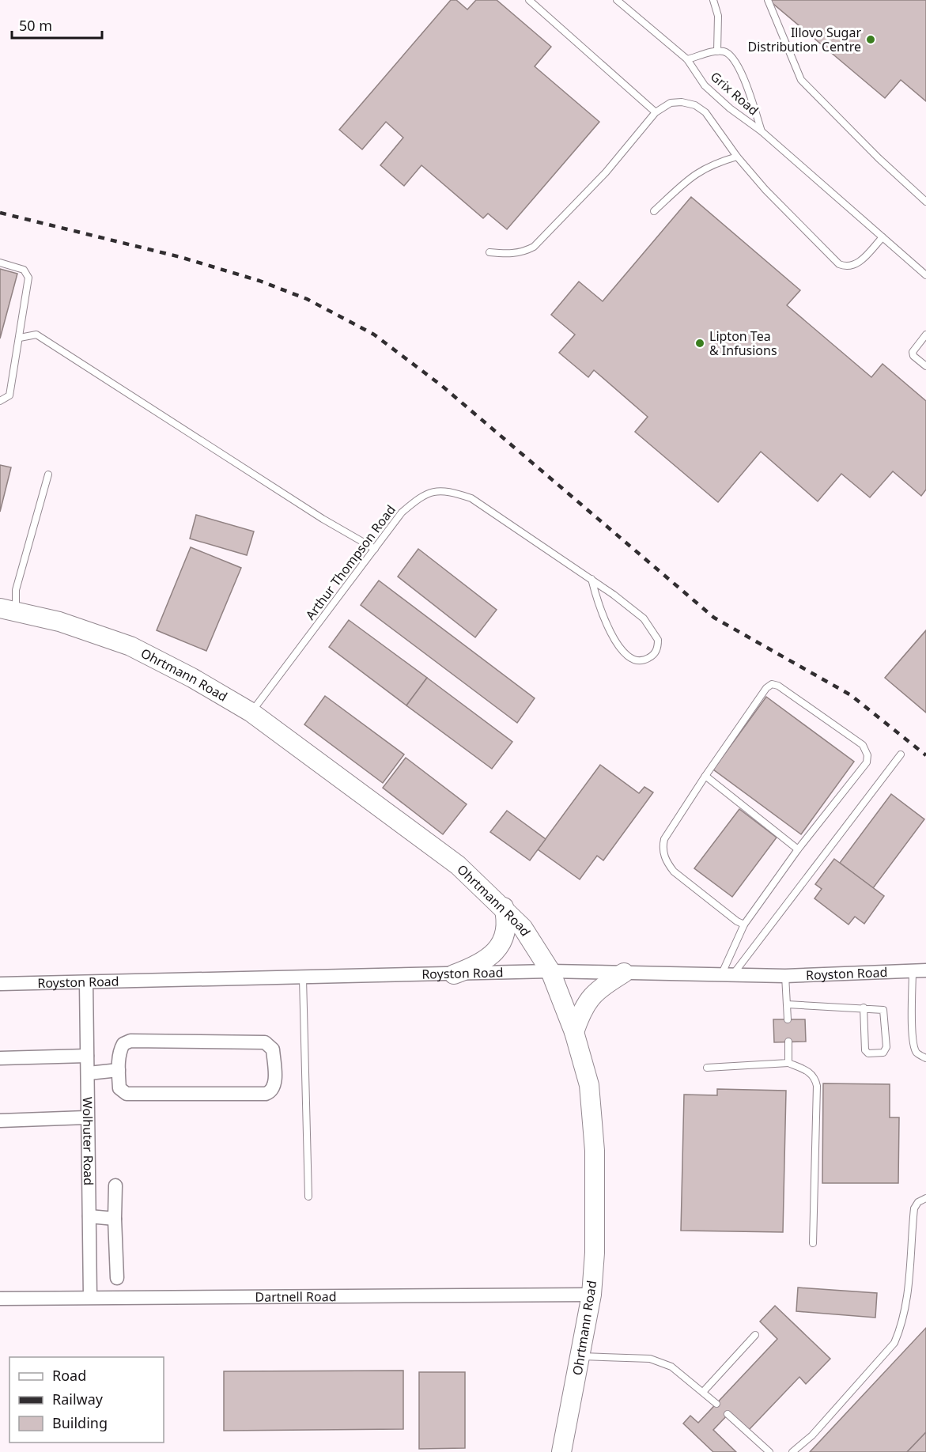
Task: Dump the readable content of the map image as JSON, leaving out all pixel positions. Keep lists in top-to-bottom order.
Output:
{
  "streets": {
    "main road": ["Ohrtmann Road"],
    "street": ["Royston Road", "Wolhuter Road", "Dartnell Road"],
    "lane": ["Grix Road", "Arthur Thompson Road"]
  },
  "crossings": [
    ["Arthur Thompson Road", "Ohrtmann Road"],
    ["Ohrtmann Road", "Royston Road"],
    ["Ohrtmann Road", "Dartnell Road"],
    ["Royston Road", "Wolhuter Road"],
    ["Wolhuter Road", "Dartnell Road"]
  ],
  "places": ["Illovo Sugar Distribution Centre", "Lipton Tea & Infusions"],
  "legend": ["Road", "Railway", "Building"],
  "scale_bar": "50 m"
}
